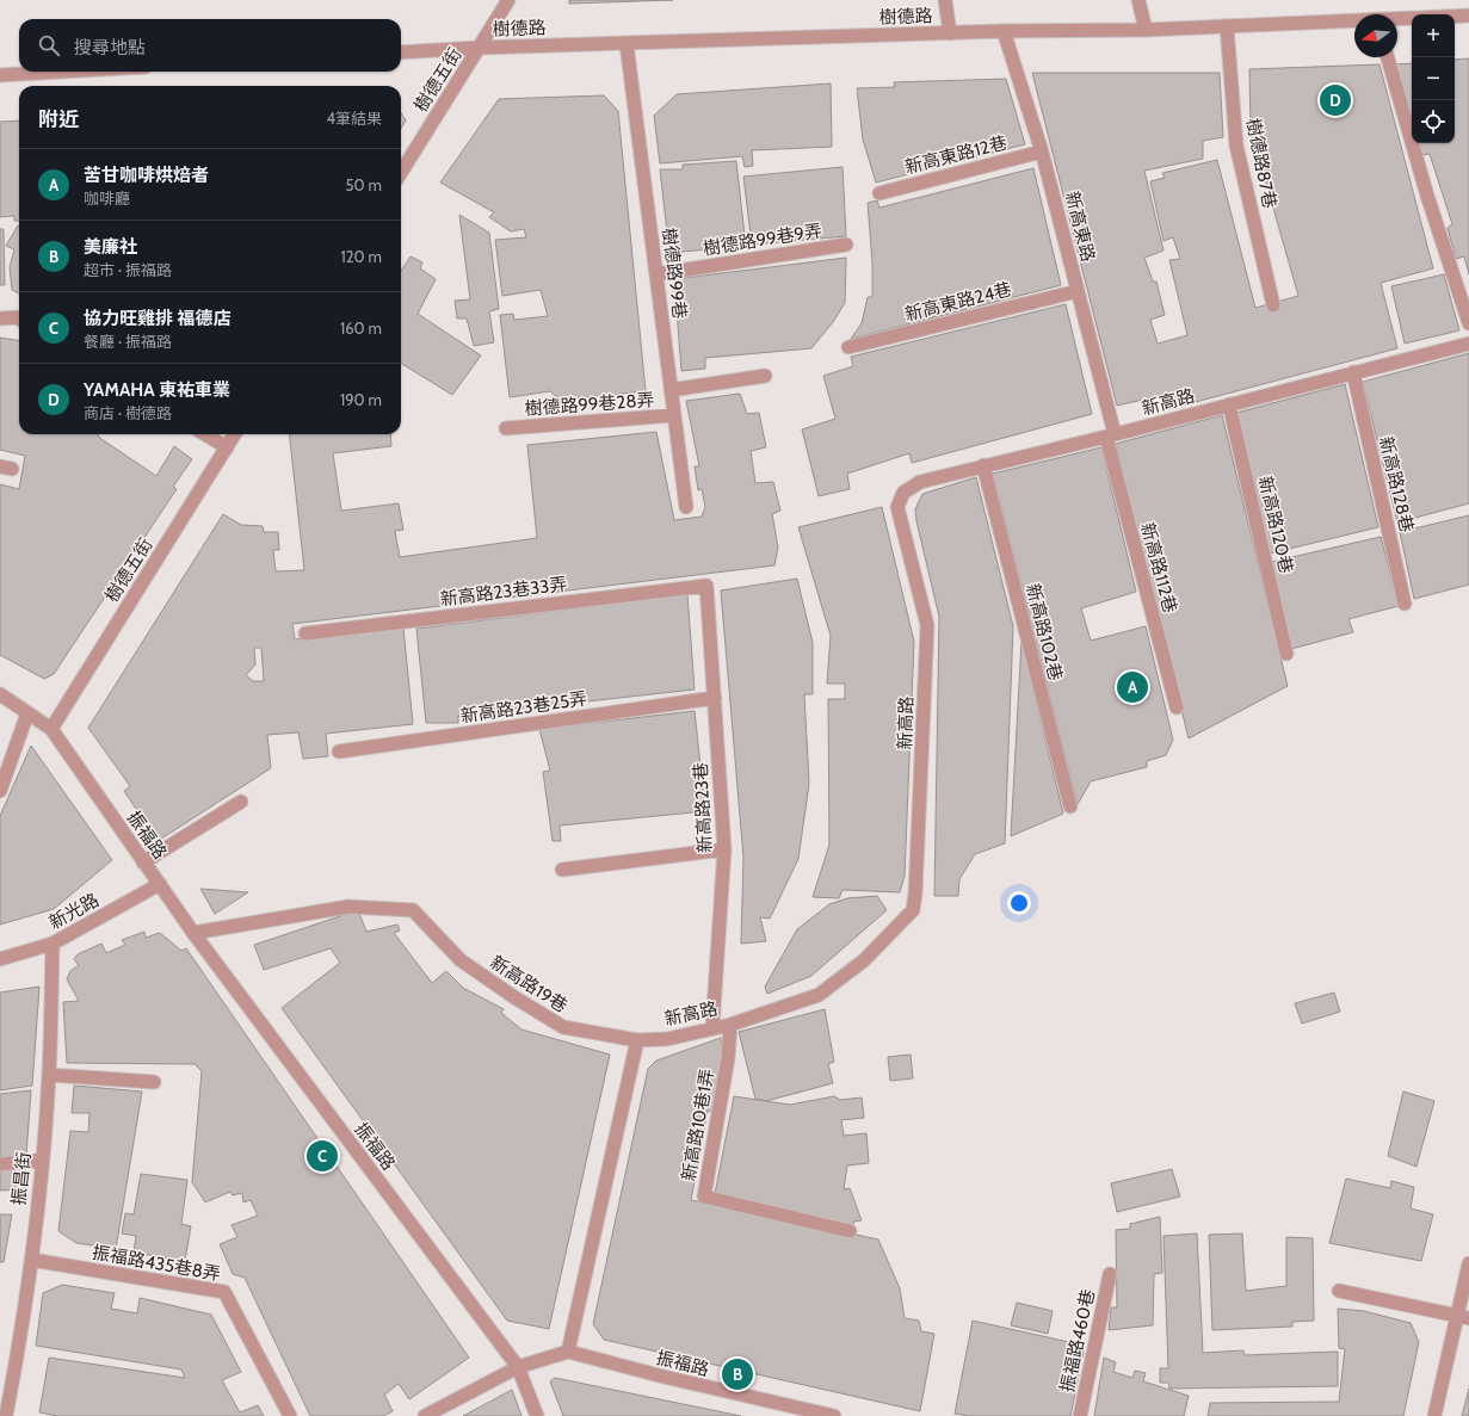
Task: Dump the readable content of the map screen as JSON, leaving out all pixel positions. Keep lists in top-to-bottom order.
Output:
{
  "streets": {
    "street": [
      "樹德路",
      "樹德五街",
      "新高東路12巷",
      "樹德路87巷",
      "新高東路",
      "樹德路99巷9弄",
      "樹德路99巷",
      "新高東路24巷",
      "新高路",
      "樹德路99巷28弄",
      "新高路128巷",
      "新高路120巷",
      "新高路112巷",
      "新高路23巷33弄",
      "新高路102巷",
      "新高路23巷25弄",
      "新高路23巷",
      "振福路",
      "新光路",
      "新高路19巷",
      "新高路10巷1弄",
      "振昌街",
      "振福路435巷8弄",
      "振福路460巷"
    ]
  },
  "crossings": [
    ["樹德路", "樹德五街"],
    ["樹德路", "樹德路87巷"],
    ["樹德路", "新高東路"],
    ["樹德路", "樹德路99巷"],
    ["樹德五街", "振福路"],
    ["新高東路12巷", "新高東路"],
    ["新高東路", "新高東路24巷"],
    ["新高東路", "新高路"],
    ["新高東路", "新高路112巷"],
    ["樹德路99巷9弄", "樹德路99巷"],
    ["樹德路99巷", "樹德路99巷28弄"],
    ["新高路", "新高路128巷"],
    ["新高路", "新高路120巷"],
    ["新高路", "新高路112巷"],
    ["新高路", "新高路102巷"],
    ["新高路", "新高路23巷"],
    ["新高路", "新高路19巷"],
    ["新高路", "新高路10巷1弄"],
    ["新高路23巷33弄", "新高路23巷"],
    ["新高路23巷25弄", "新高路23巷"],
    ["振福路", "新光路"],
    ["振福路", "新高路19巷"],
    ["新光路", "振昌街"],
    ["振昌街", "振福路435巷8弄"]
  ],
  "north": "left",
  "page": {
    "map_buttons": ["+", "−"],
    "search": "搜尋地點",
    "pins": [
      "D",
      "A",
      "C",
      "B"
    ],
    "heading": ["附近", "4筆結果"],
    "list": [
      {
        "mark": "A",
        "name": "苦甘咖啡烘焙者",
        "note": "咖啡廳",
        "value": "50 m"
      },
      {
        "mark": "B",
        "name": "美廉社",
        "note": "超市 · 振福路",
        "value": "120 m"
      },
      {
        "mark": "C",
        "name": "協力旺雞排 福德店",
        "note": "餐廳 · 振福路",
        "value": "160 m"
      },
      {
        "mark": "D",
        "name": "YAMAHA 東祐車業",
        "note": "商店 · 樹德路",
        "value": "190 m"
      }
    ]
  }
}
